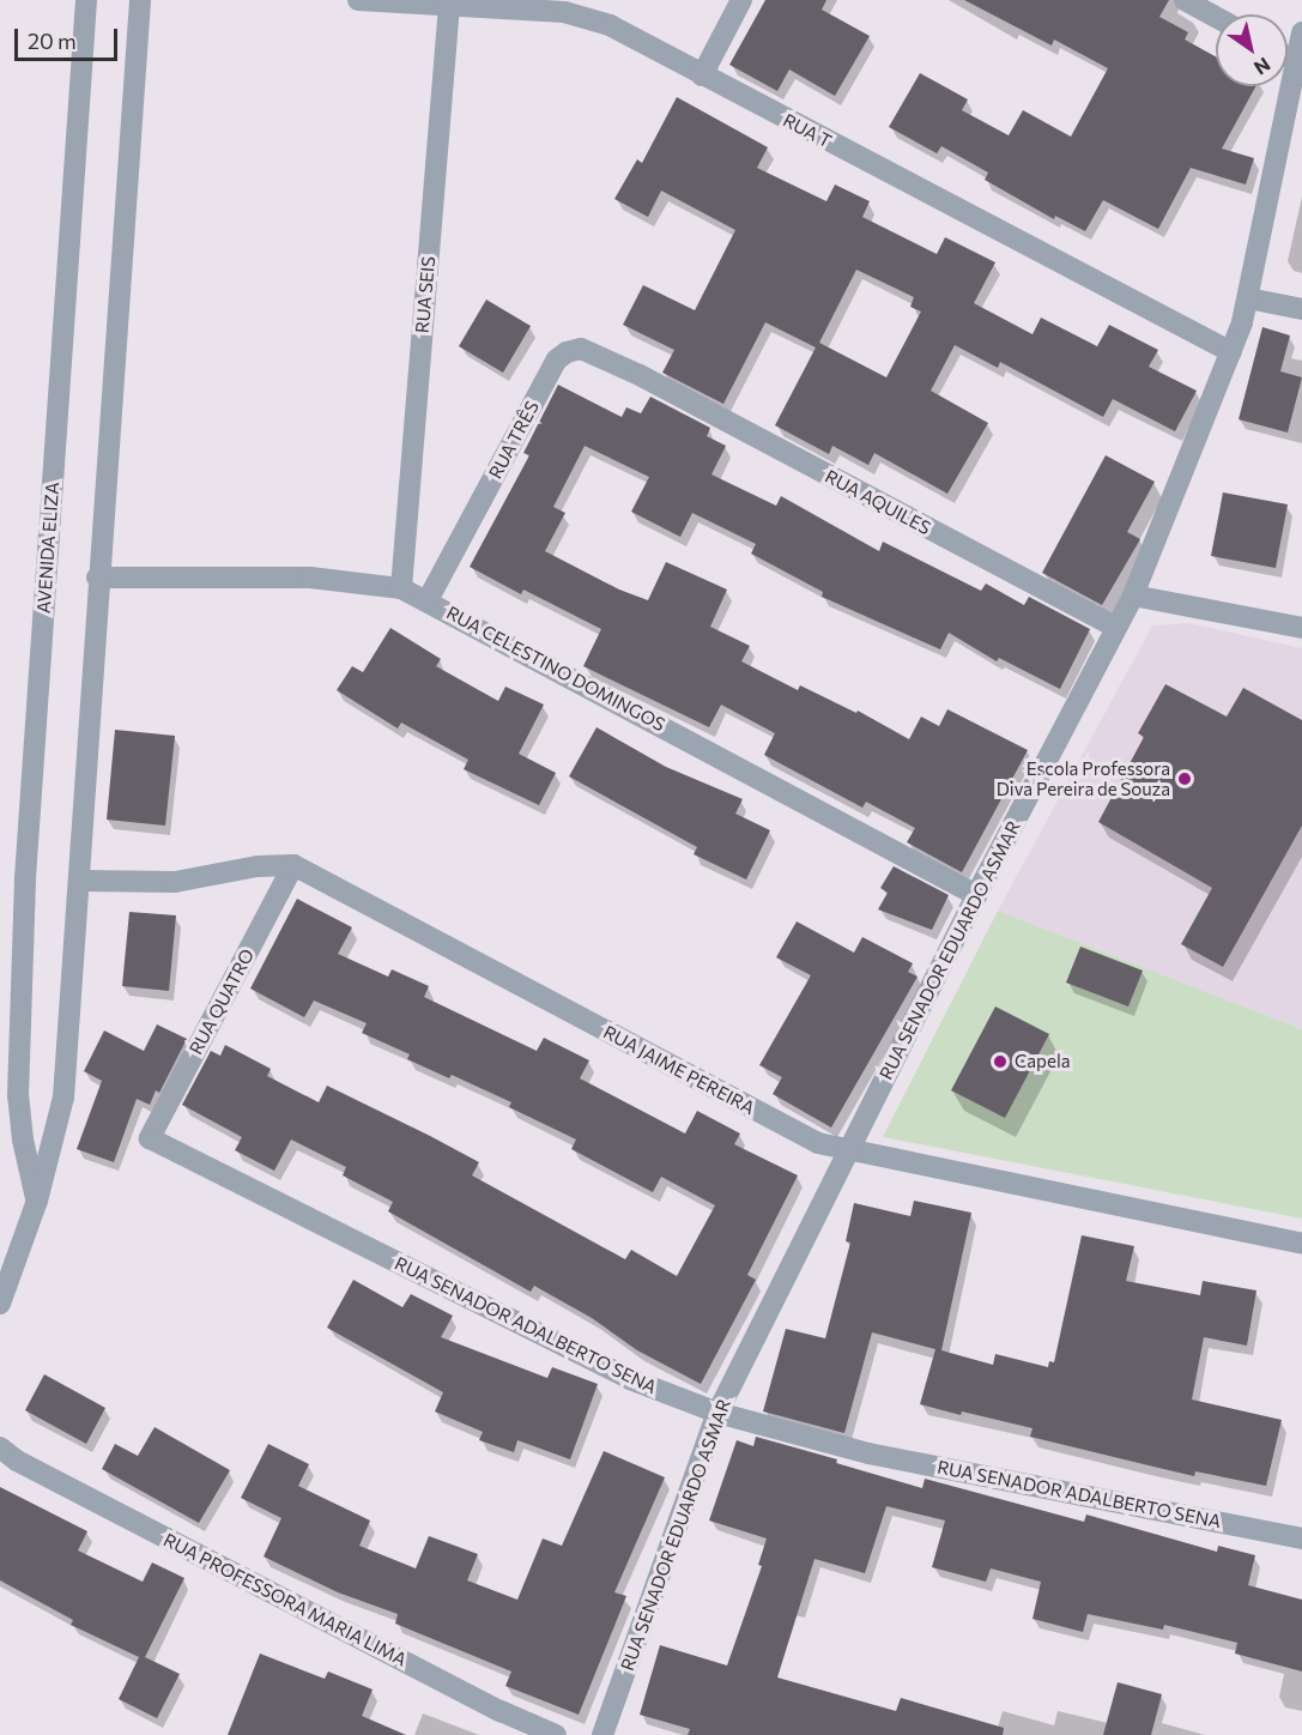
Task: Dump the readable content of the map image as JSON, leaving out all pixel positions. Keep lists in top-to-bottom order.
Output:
{
  "streets": {
    "street": [
      "RUA T",
      "RUA SEIS",
      "RUA TRÊS",
      "RUA AQUILES",
      "AVENIDA ELIZA",
      "RUA CELESTINO DOMINGOS",
      "RUA SENADOR EDUARDO ASMAR",
      "RUA QUATRO",
      "RUA JAIME PEREIRA",
      "RUA SENADOR ADALBERTO SENA",
      "RUA PROFESSORA MARIA LIMA"
    ]
  },
  "crossings": [
    ["RUA T", "RUA SEIS"],
    ["RUA T", "RUA SENADOR EDUARDO ASMAR"],
    ["RUA SEIS", "RUA CELESTINO DOMINGOS"],
    ["RUA TRÊS", "RUA AQUILES"],
    ["RUA TRÊS", "RUA CELESTINO DOMINGOS"],
    ["RUA AQUILES", "RUA SENADOR EDUARDO ASMAR"],
    ["RUA CELESTINO DOMINGOS", "RUA SENADOR EDUARDO ASMAR"],
    ["RUA SENADOR EDUARDO ASMAR", "RUA JAIME PEREIRA"],
    ["RUA SENADOR EDUARDO ASMAR", "RUA SENADOR ADALBERTO SENA"],
    ["RUA QUATRO", "RUA JAIME PEREIRA"],
    ["RUA QUATRO", "RUA SENADOR ADALBERTO SENA"]
  ],
  "places": ["Escola Professora Diva Pereira de Souza", "Capela"],
  "scale_bar": "20 m",
  "north": "bottom right"
}
